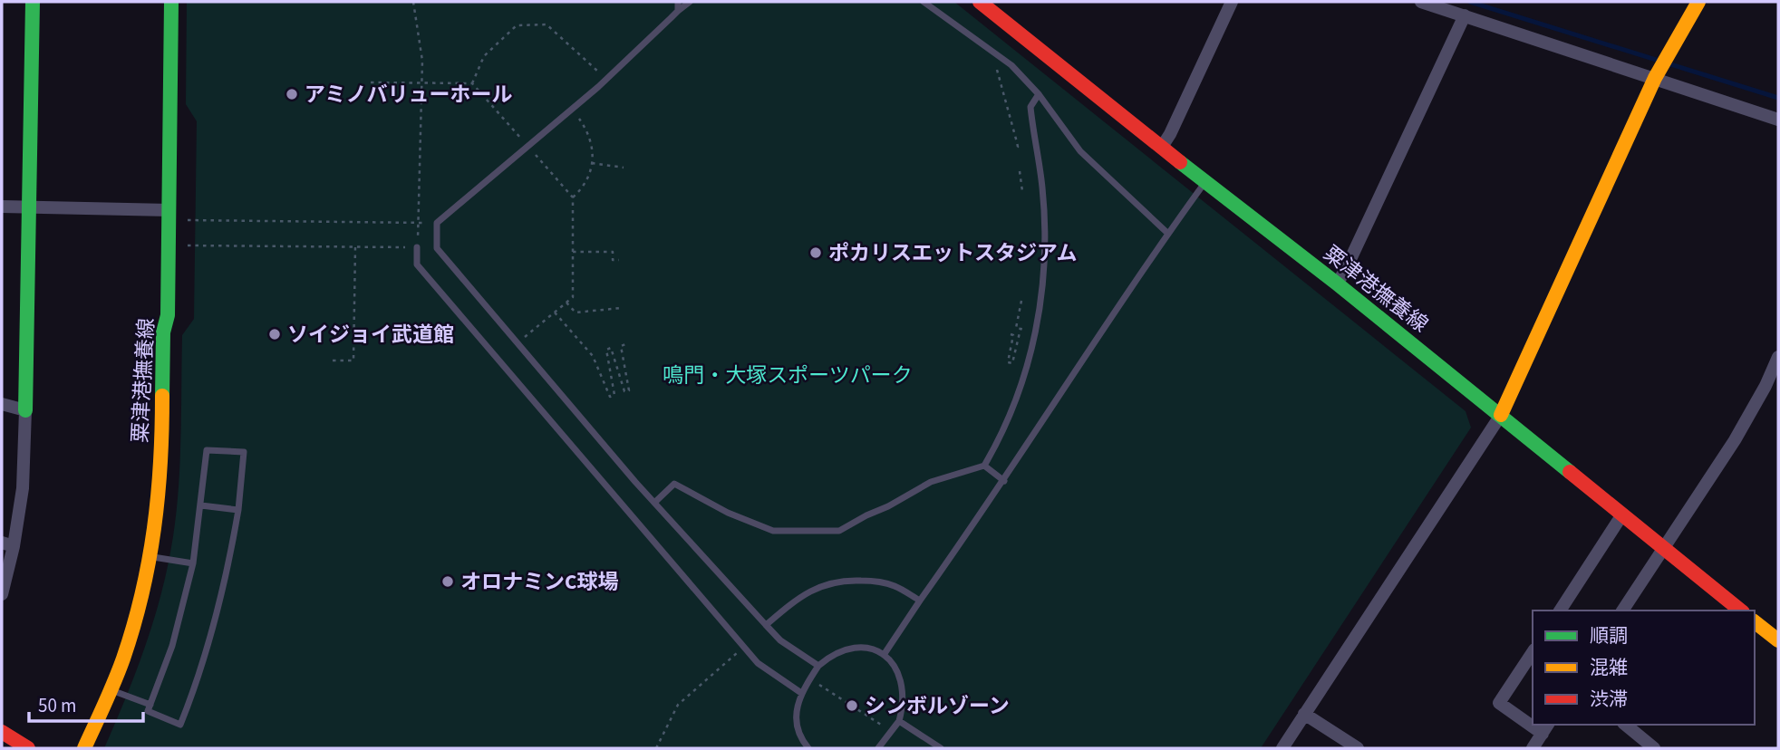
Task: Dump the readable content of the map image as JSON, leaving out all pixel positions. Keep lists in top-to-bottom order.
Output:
{
  "streets": {
    "main road": ["粟津港撫養線"]
  },
  "parks": ["鳴門・大塚スポーツパーク"],
  "places": [
    "アミノバリューホール",
    "ポカリスエットスタジアム",
    "ソイジョイ武道館",
    "オロナミンC球場",
    "シンボルゾーン"
  ],
  "legend": ["順調", "混雑", "渋滞"],
  "scale_bar": "50 m"
}
